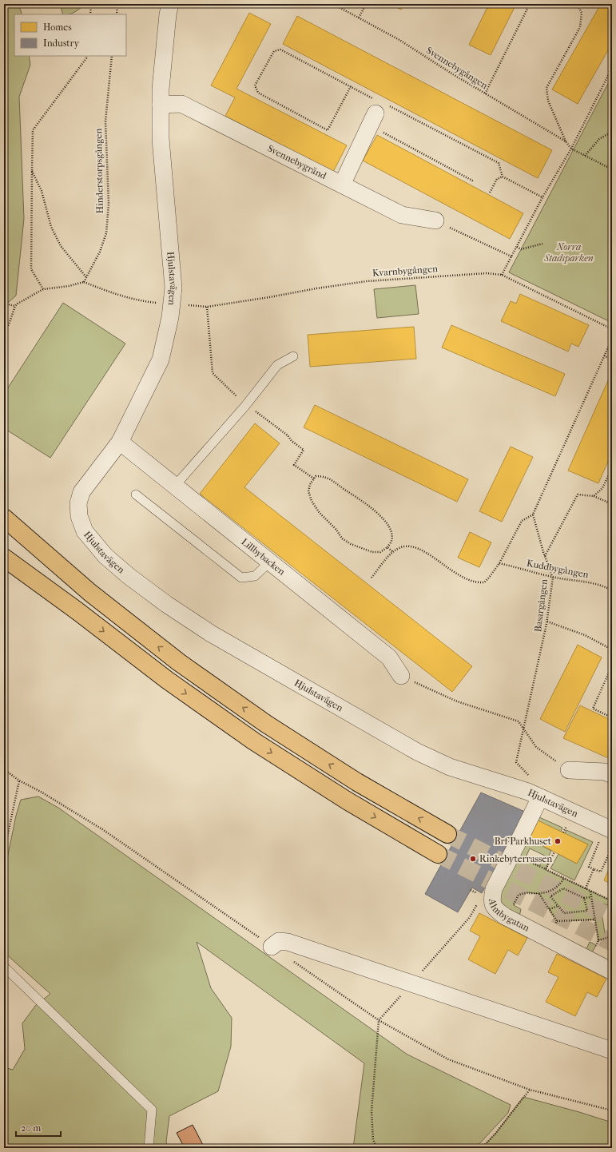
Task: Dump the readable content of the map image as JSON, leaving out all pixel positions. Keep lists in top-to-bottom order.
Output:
{
  "streets": {
    "street": [
      "Svennebygränd",
      "Hjulstavägen",
      "Lillbybacken",
      "Almbygatan"
    ],
    "path": [
      "Svennebygången",
      "Hinderstorpsgången",
      "Kvarnbygången",
      "Kuddbygången",
      "Basargången"
    ]
  },
  "crossings": [
    ["Svennebygränd", "Hjulstavägen"],
    ["Hjulstavägen", "Lillbybacken"],
    ["Hjulstavägen", "Almbygatan"],
    ["Kuddbygången", "Basargången"]
  ],
  "parks": ["Norra Stadsparken"],
  "places": ["Brf Parkhuset", "Rinkebyterrassen"],
  "legend": ["Homes", "Industry"],
  "scale_bar": "20 m"
}
